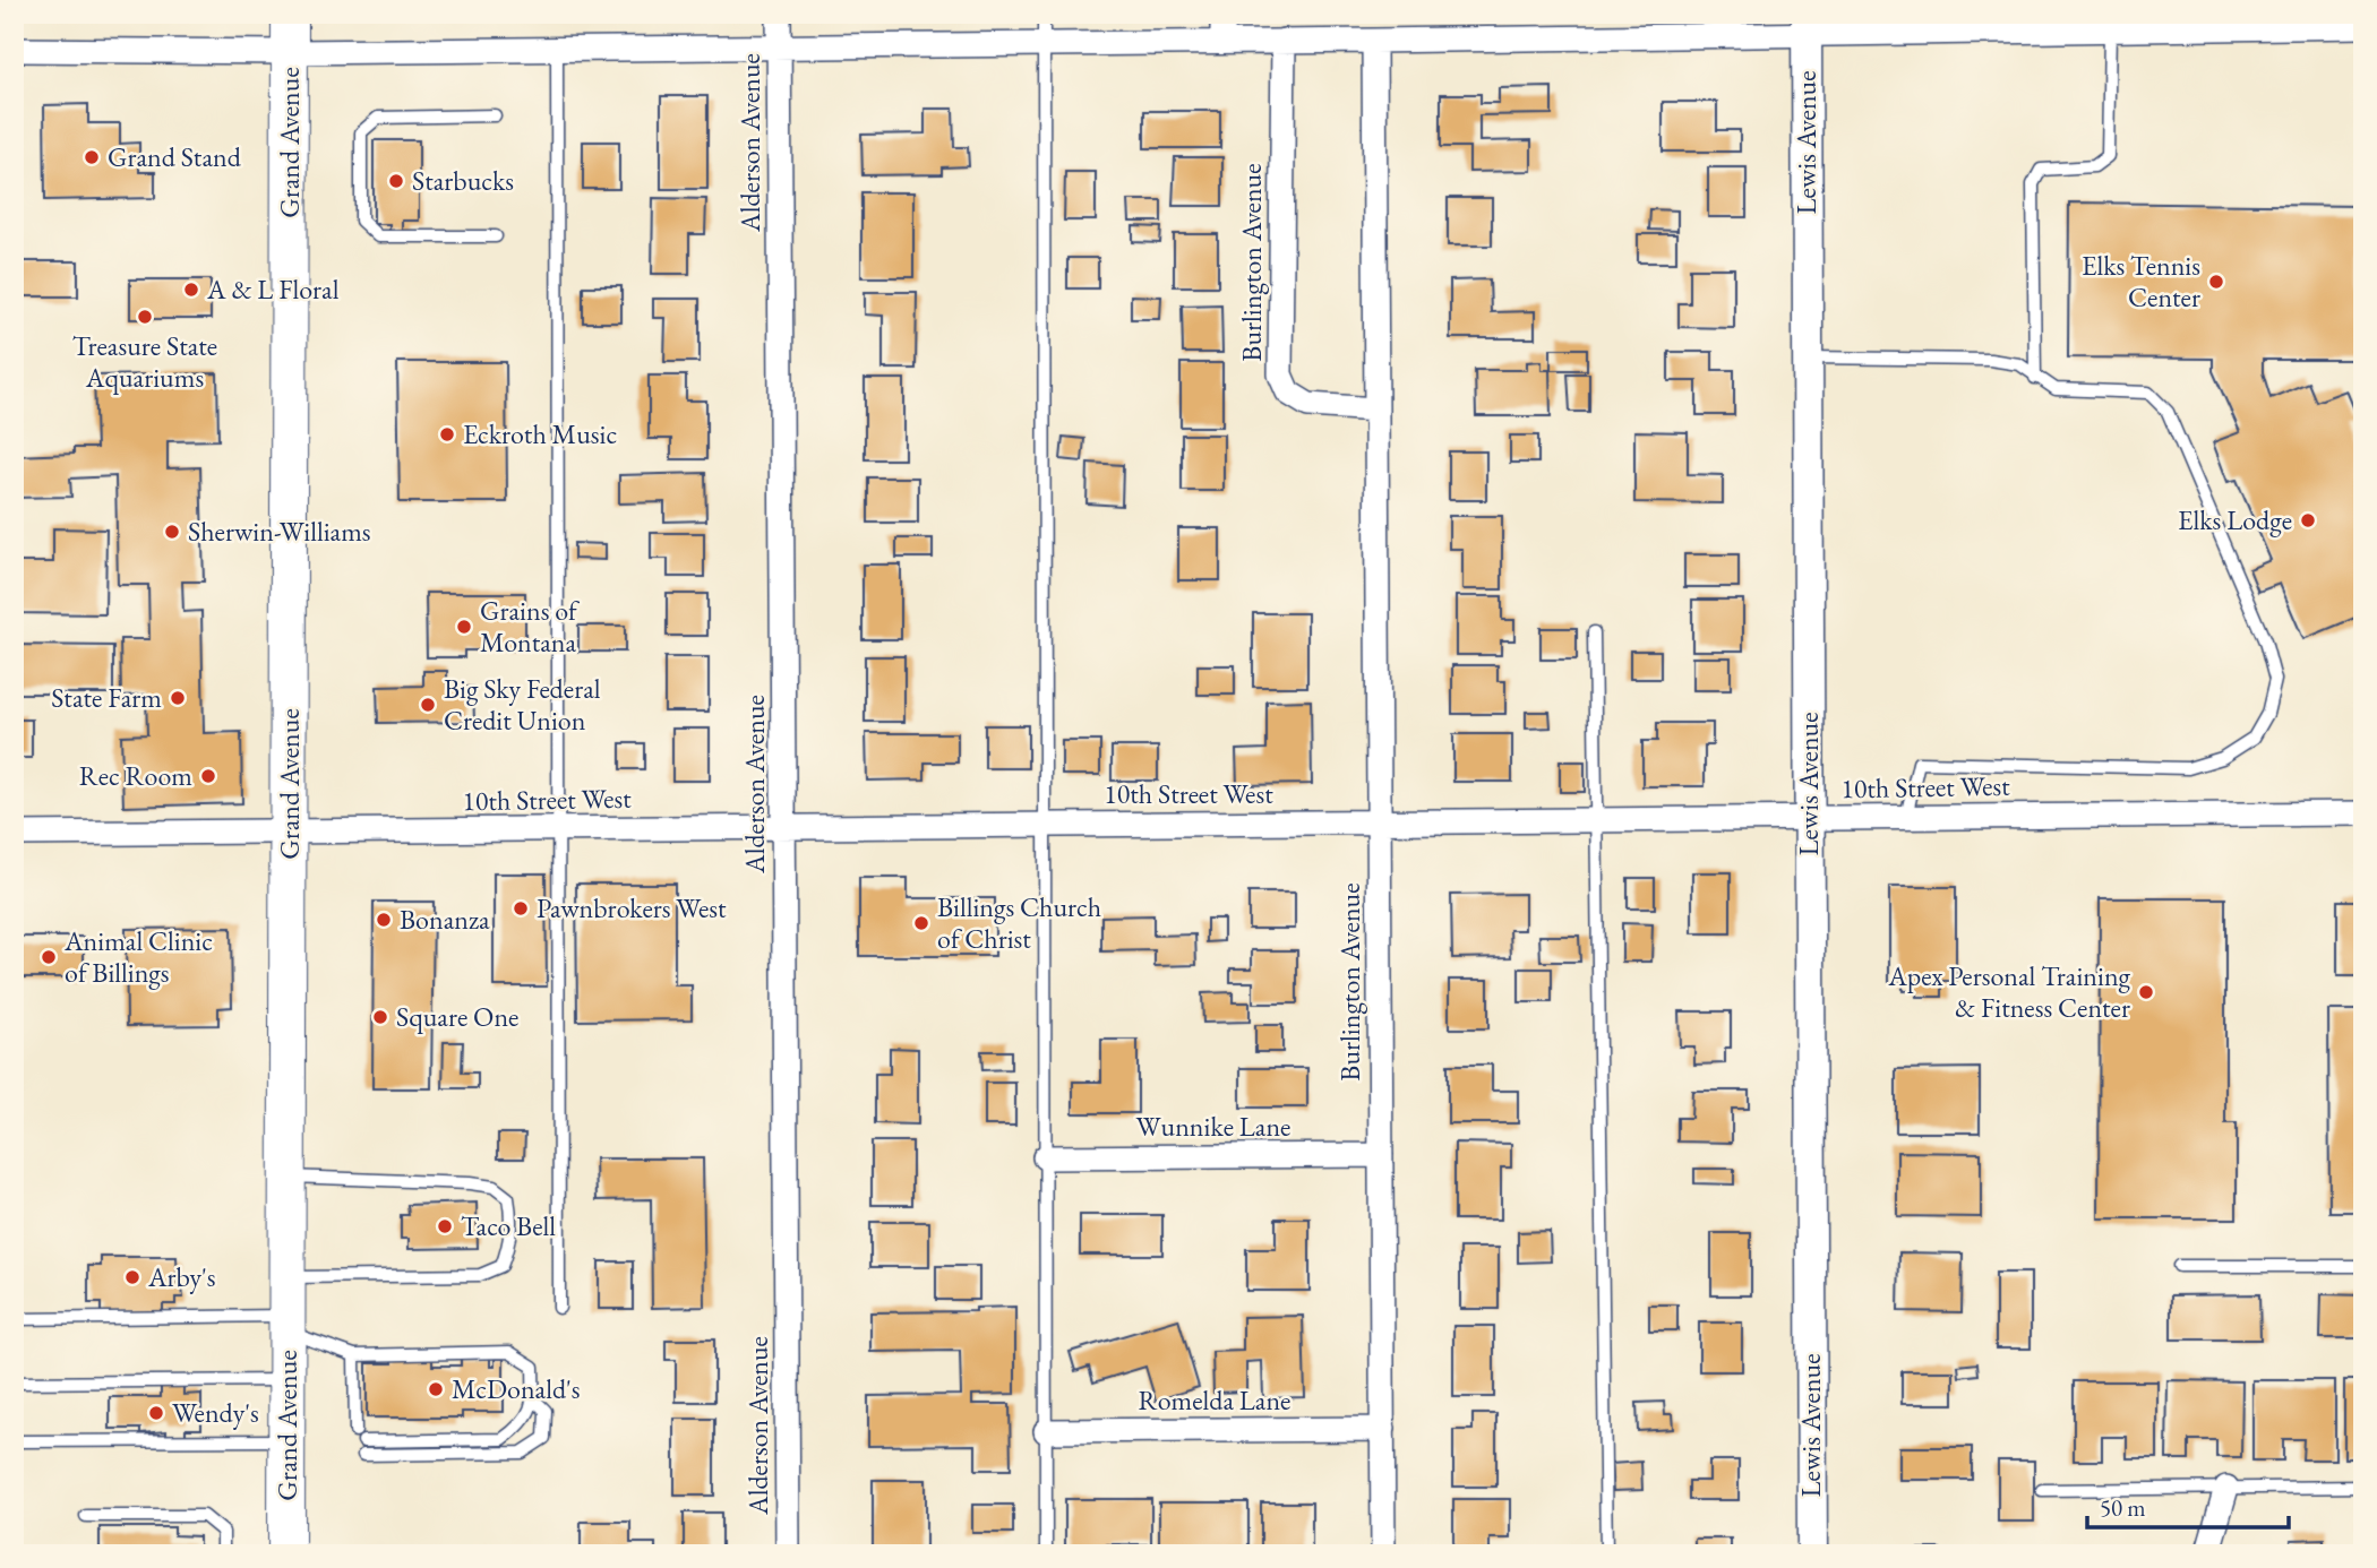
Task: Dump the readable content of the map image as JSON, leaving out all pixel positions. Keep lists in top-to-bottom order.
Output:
{
  "streets": {
    "main road": ["Grand Avenue"],
    "street": [
      "Alderson Avenue",
      "Lewis Avenue",
      "Burlington Avenue",
      "10th Street West",
      "Wunnike Lane",
      "Romelda Lane"
    ]
  },
  "crossings": [
    ["Grand Avenue", "10th Street West"],
    ["Alderson Avenue", "10th Street West"],
    ["Lewis Avenue", "10th Street West"],
    ["Burlington Avenue", "10th Street West"],
    ["Burlington Avenue", "Wunnike Lane"],
    ["Burlington Avenue", "Romelda Lane"]
  ],
  "places": [
    "Grand Stand",
    "Starbucks",
    "Elks Tennis Center",
    "A & L Floral",
    "Treasure State Aquariums",
    "Eckroth Music",
    "Elks Lodge",
    "Sherwin-Williams",
    "Grains of Montana",
    "State Farm",
    "Big Sky Federal Credit Union",
    "Rec Room",
    "Pawnbrokers West",
    "Bonanza",
    "Billings Church of Christ",
    "Animal Clinic of Billings",
    "Apex Personal Training & Fitness Center",
    "Square One",
    "Taco Bell",
    "Arby's",
    "McDonald's",
    "Wendy's"
  ],
  "scale_bar": "50 m"
}
